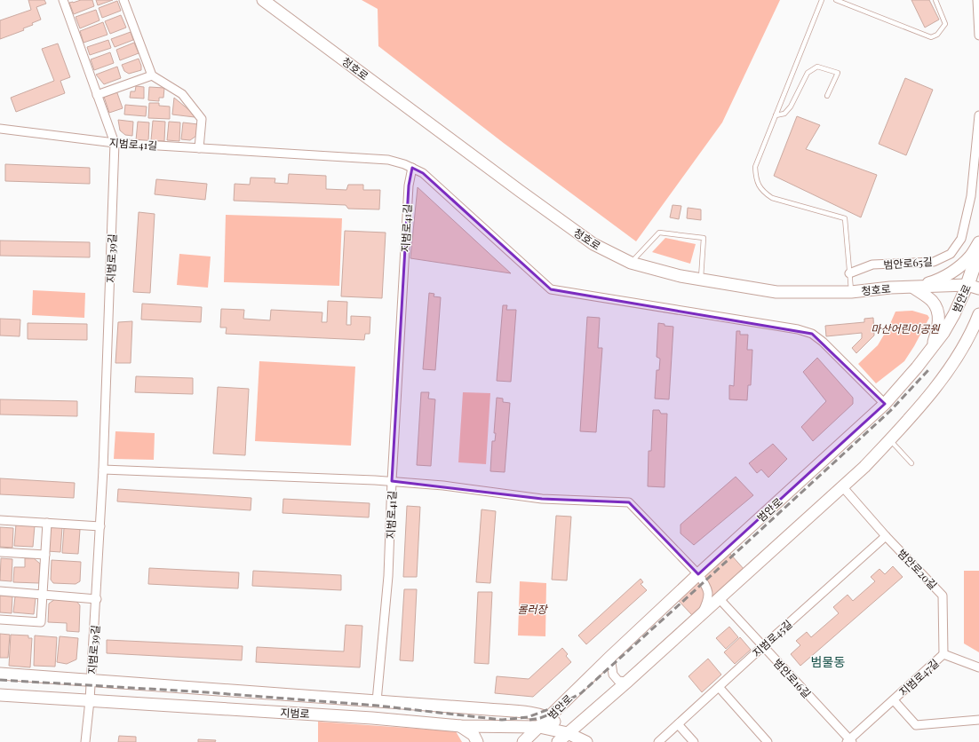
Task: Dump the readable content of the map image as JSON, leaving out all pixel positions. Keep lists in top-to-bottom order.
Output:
{
  "streets": {
    "highway": ["범안로"],
    "main road": ["청호로", "지범로"],
    "street": [
      "지범로41길",
      "지범로39길",
      "범안로65길",
      "범안로20길",
      "지범로45길",
      "지범로47길",
      "범안로16길"
    ]
  },
  "crossings": [
    ["청호로", "범안로"],
    ["지범로41길", "지범로39길"],
    ["지범로39길", "지범로"],
    ["범안로", "지범로"],
    ["범안로20길", "지범로45길"],
    ["범안로20길", "지범로47길"],
    ["지범로45길", "범안로16길"],
    ["지범로47길", "범안로16길"]
  ],
  "districts": ["범물동"],
  "parks": ["마산어린이공원", "롤러장"]
}
